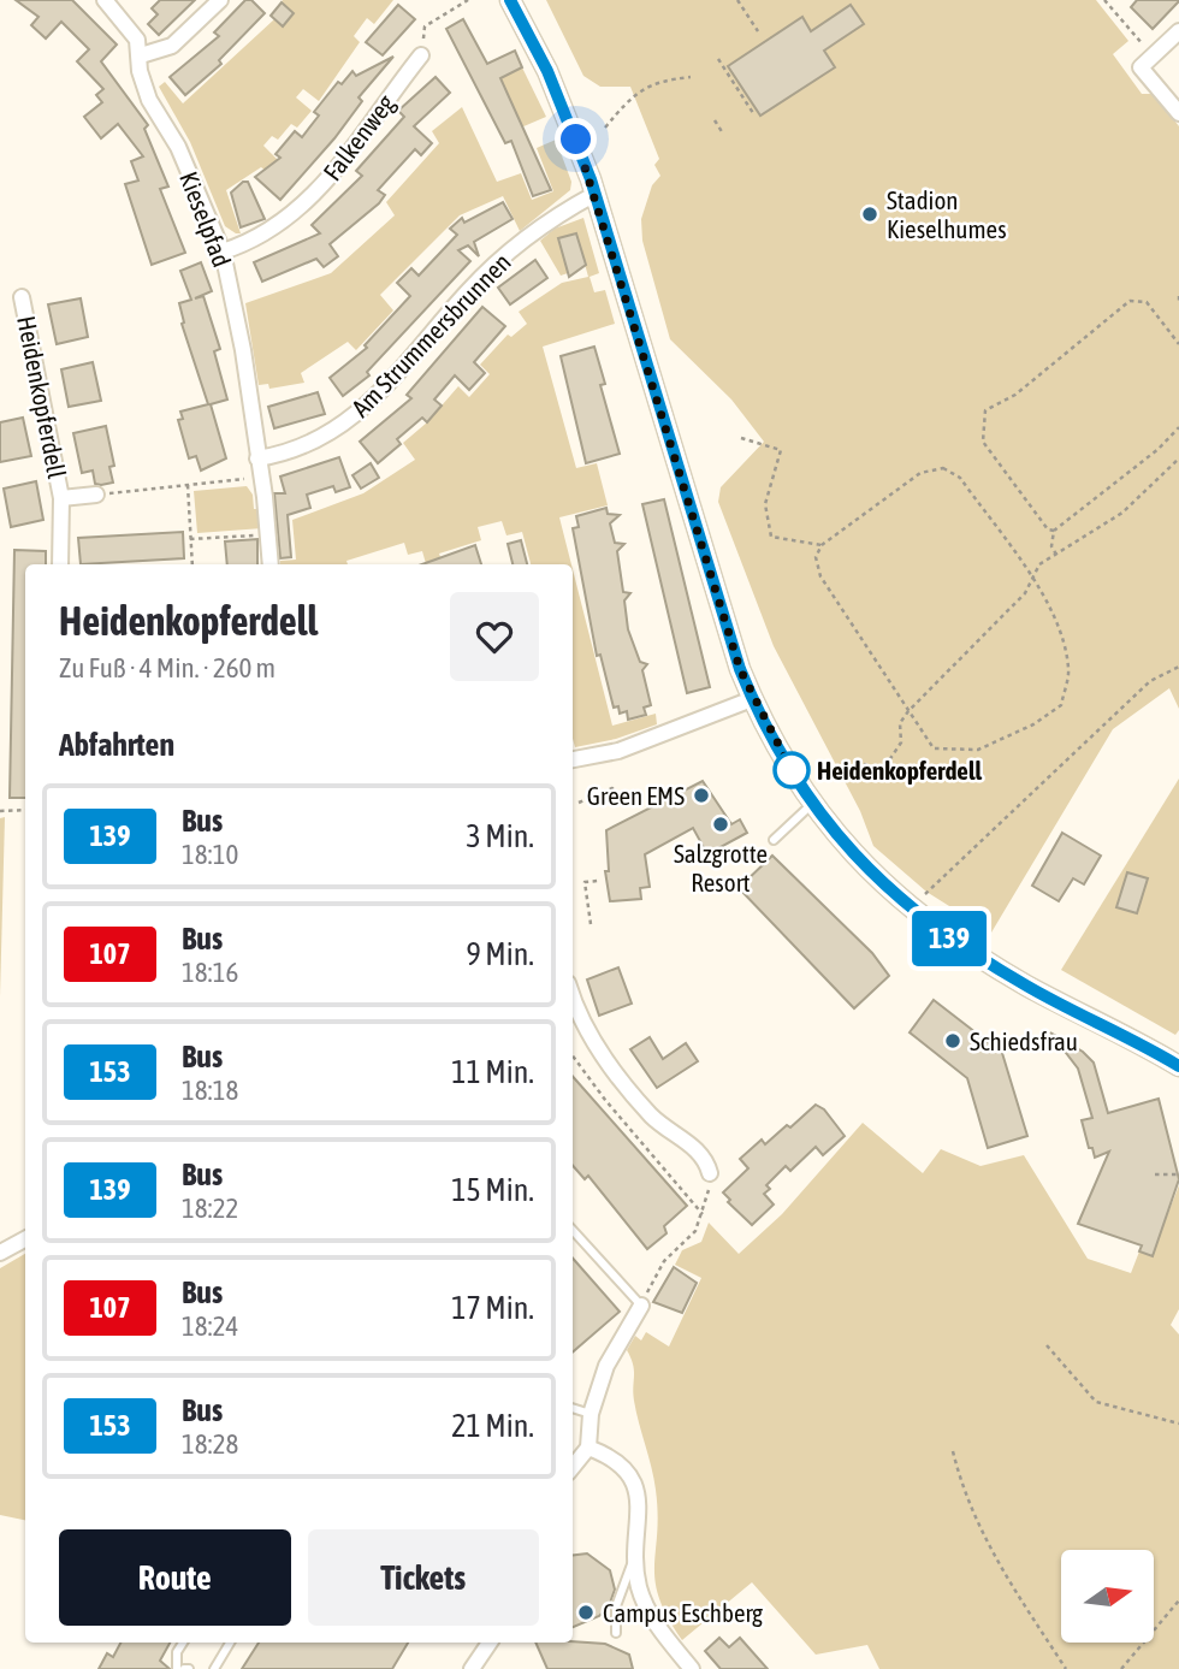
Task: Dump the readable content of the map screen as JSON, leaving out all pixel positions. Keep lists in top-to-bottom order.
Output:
{
  "streets": {
    "street": [
      "Falkenweg",
      "Kieselpfad",
      "Am Strummersbrunnen",
      "Heidenkopferdell"
    ]
  },
  "crossings": [
    ["Falkenweg", "Kieselpfad"],
    ["Kieselpfad", "Am Strummersbrunnen"]
  ],
  "places": [
    "Stadion Kieselhumes",
    "Heidenkopferdell",
    "Green EMS",
    "Salzgrotte Resort",
    "Schiedsfrau",
    "Campus Eschberg"
  ],
  "lines": ["bus line 139"],
  "north": "right",
  "page": {
    "on_map": "139",
    "heading": [
      ["Heidenkopferdell", "Zu Fuß · 4 Min. · 260 m"],
      "Abfahrten"
    ],
    "list": [
      {
        "mark": "139",
        "name": "Bus",
        "note": "18:10",
        "value": "3 Min."
      },
      {
        "mark": "107",
        "name": "Bus",
        "note": "18:16",
        "value": "9 Min."
      },
      {
        "mark": "153",
        "name": "Bus",
        "note": "18:18",
        "value": "11 Min."
      },
      {
        "mark": "139",
        "name": "Bus",
        "note": "18:22",
        "value": "15 Min."
      },
      {
        "mark": "107",
        "name": "Bus",
        "note": "18:24",
        "value": "17 Min."
      },
      {
        "mark": "153",
        "name": "Bus",
        "note": "18:28",
        "value": "21 Min."
      }
    ],
    "buttons": ["Route", "Tickets"]
  }
}
